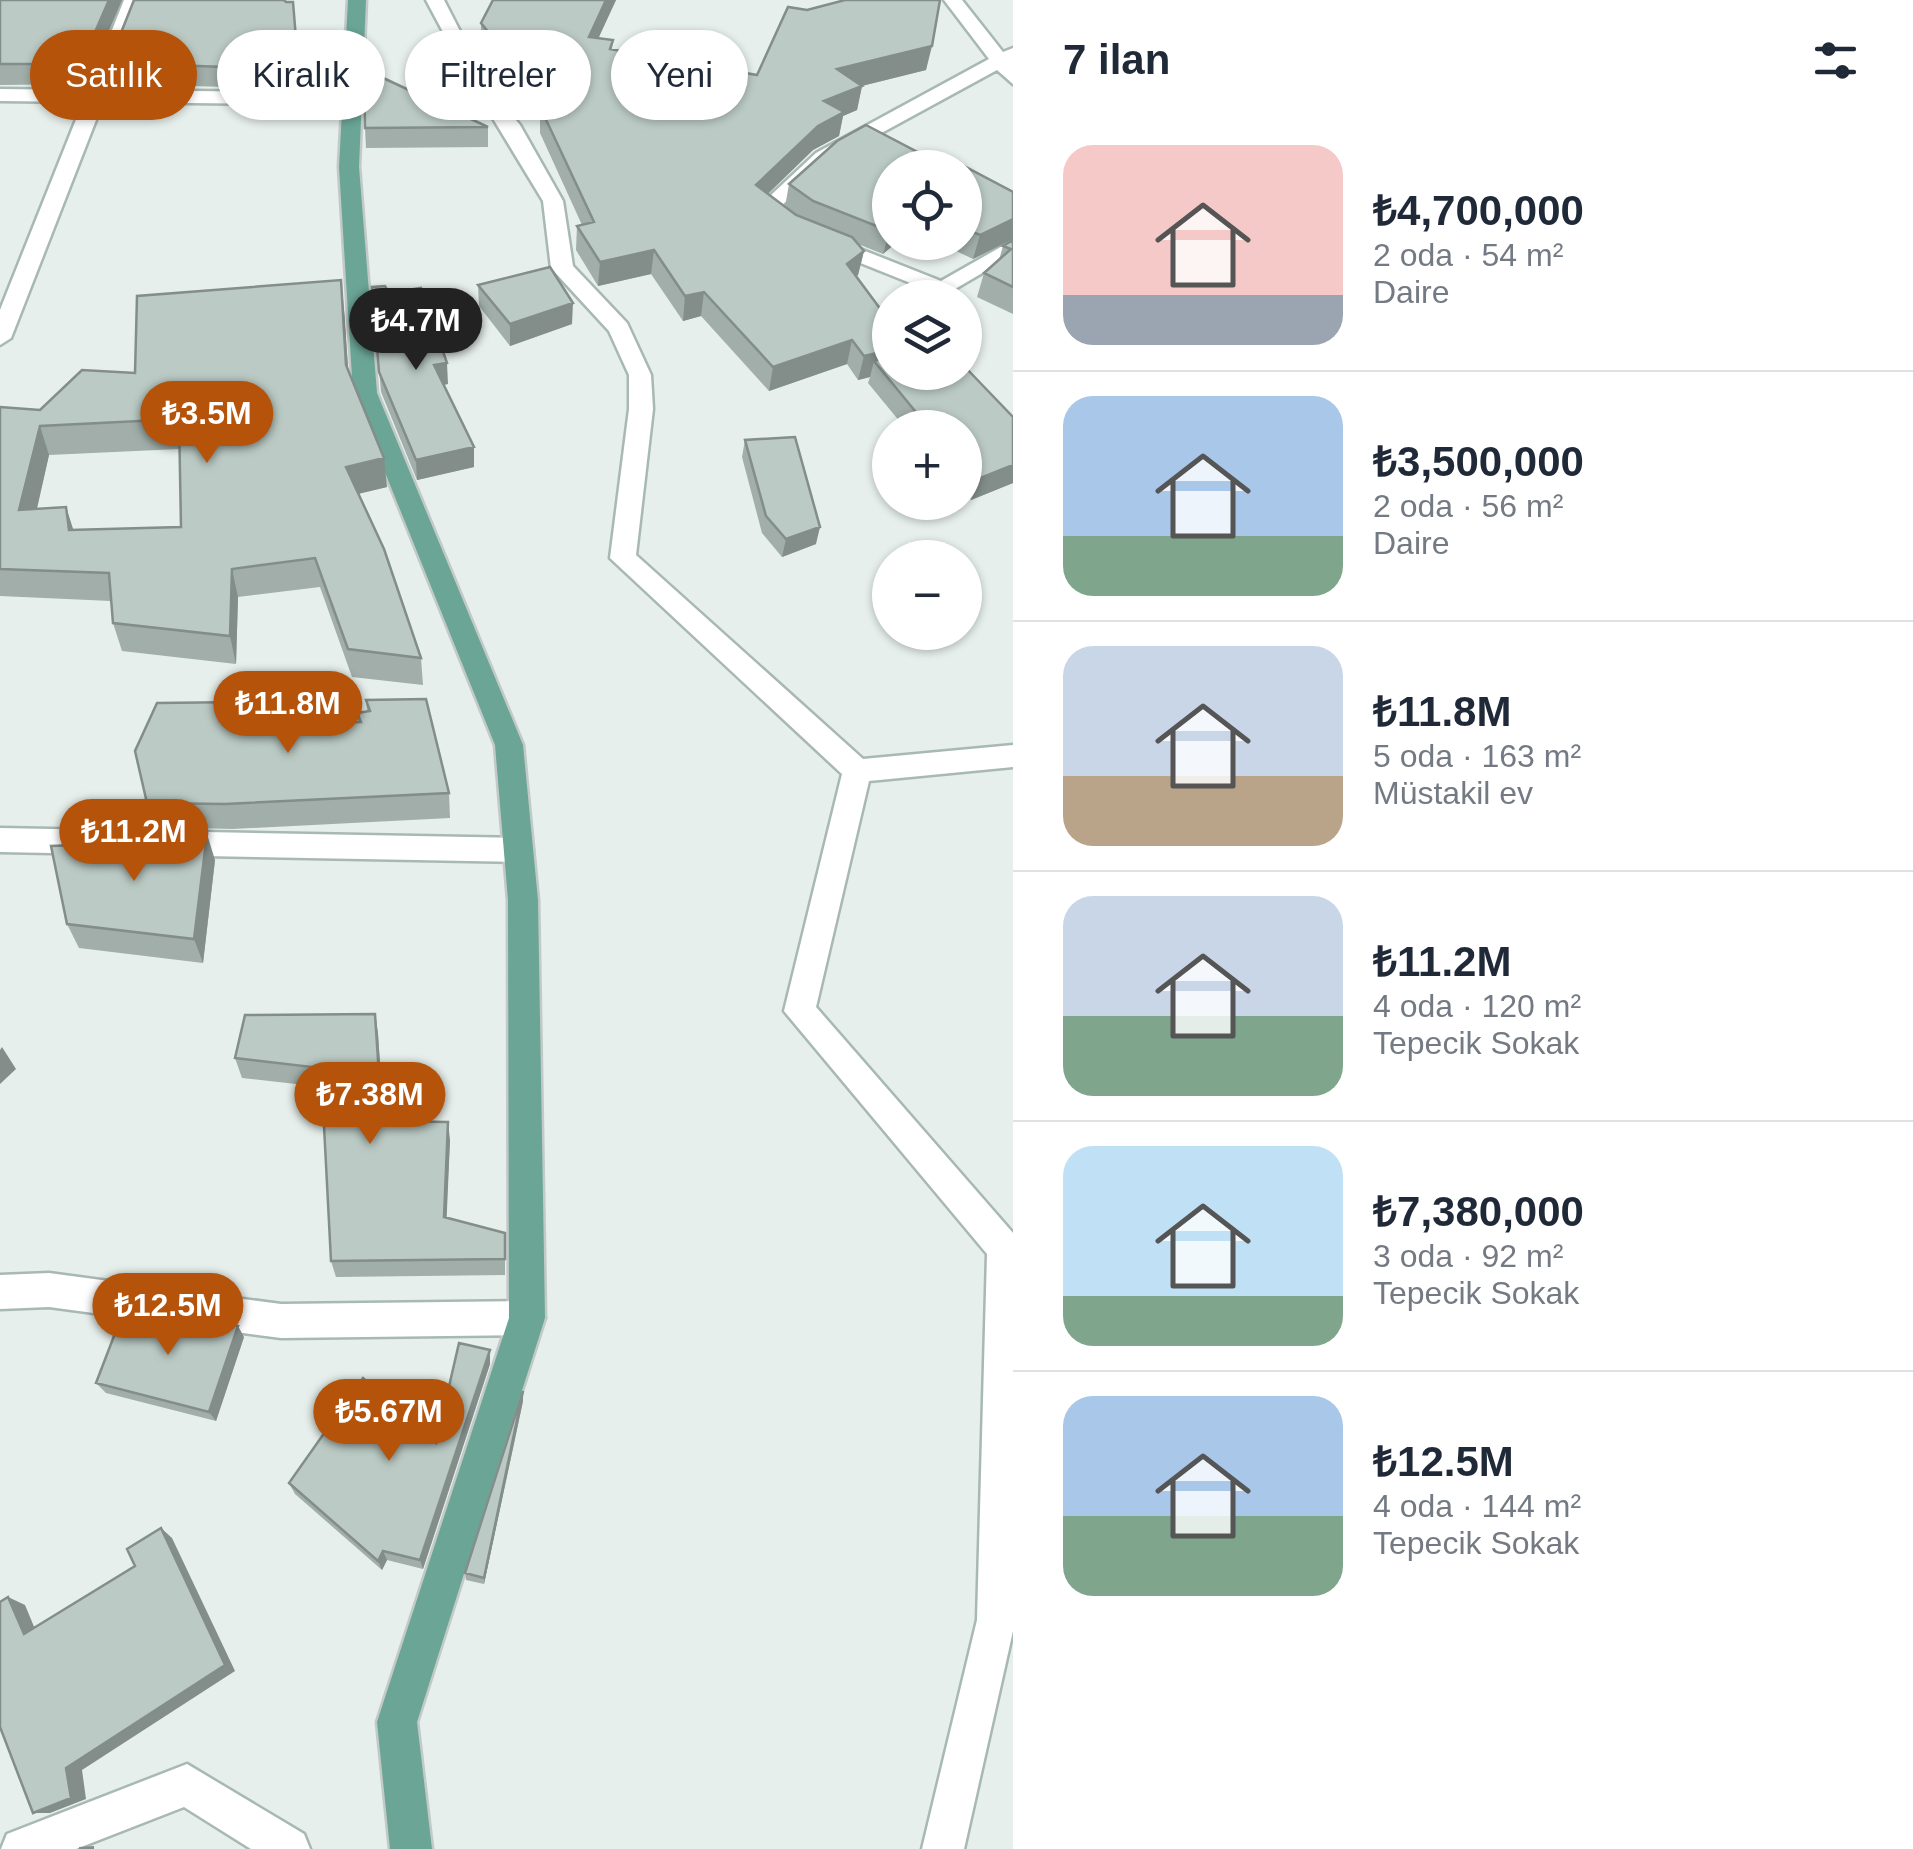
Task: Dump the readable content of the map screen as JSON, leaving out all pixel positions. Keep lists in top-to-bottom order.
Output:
{
  "page": {
    "heading": "7 ilan",
    "chip": [
      "Satılık",
      "Kiralık",
      "Filtreler",
      "Yeni"
    ],
    "list": [
      {
        "name": "₺4,700,000",
        "note": "2 oda · 54 m² · Daire"
      },
      {
        "name": "₺3,500,000",
        "note": "2 oda · 56 m² · Daire"
      },
      {
        "name": "₺11.8M",
        "note": "5 oda · 163 m² · Müstakil ev"
      },
      {
        "name": "₺11.2M",
        "note": "4 oda · 120 m² · Tepecik Sokak"
      },
      {
        "name": "₺7,380,000",
        "note": "3 oda · 92 m² · Tepecik Sokak"
      },
      {
        "name": "₺12.5M",
        "note": "4 oda · 144 m² · Tepecik Sokak"
      }
    ],
    "map_buttons": ["+", "−"],
    "price": [
      "₺4.7M",
      "₺3.5M",
      "₺11.8M",
      "₺11.2M",
      "₺7.38M",
      "₺12.5M",
      "₺5.67M"
    ]
  }
}
